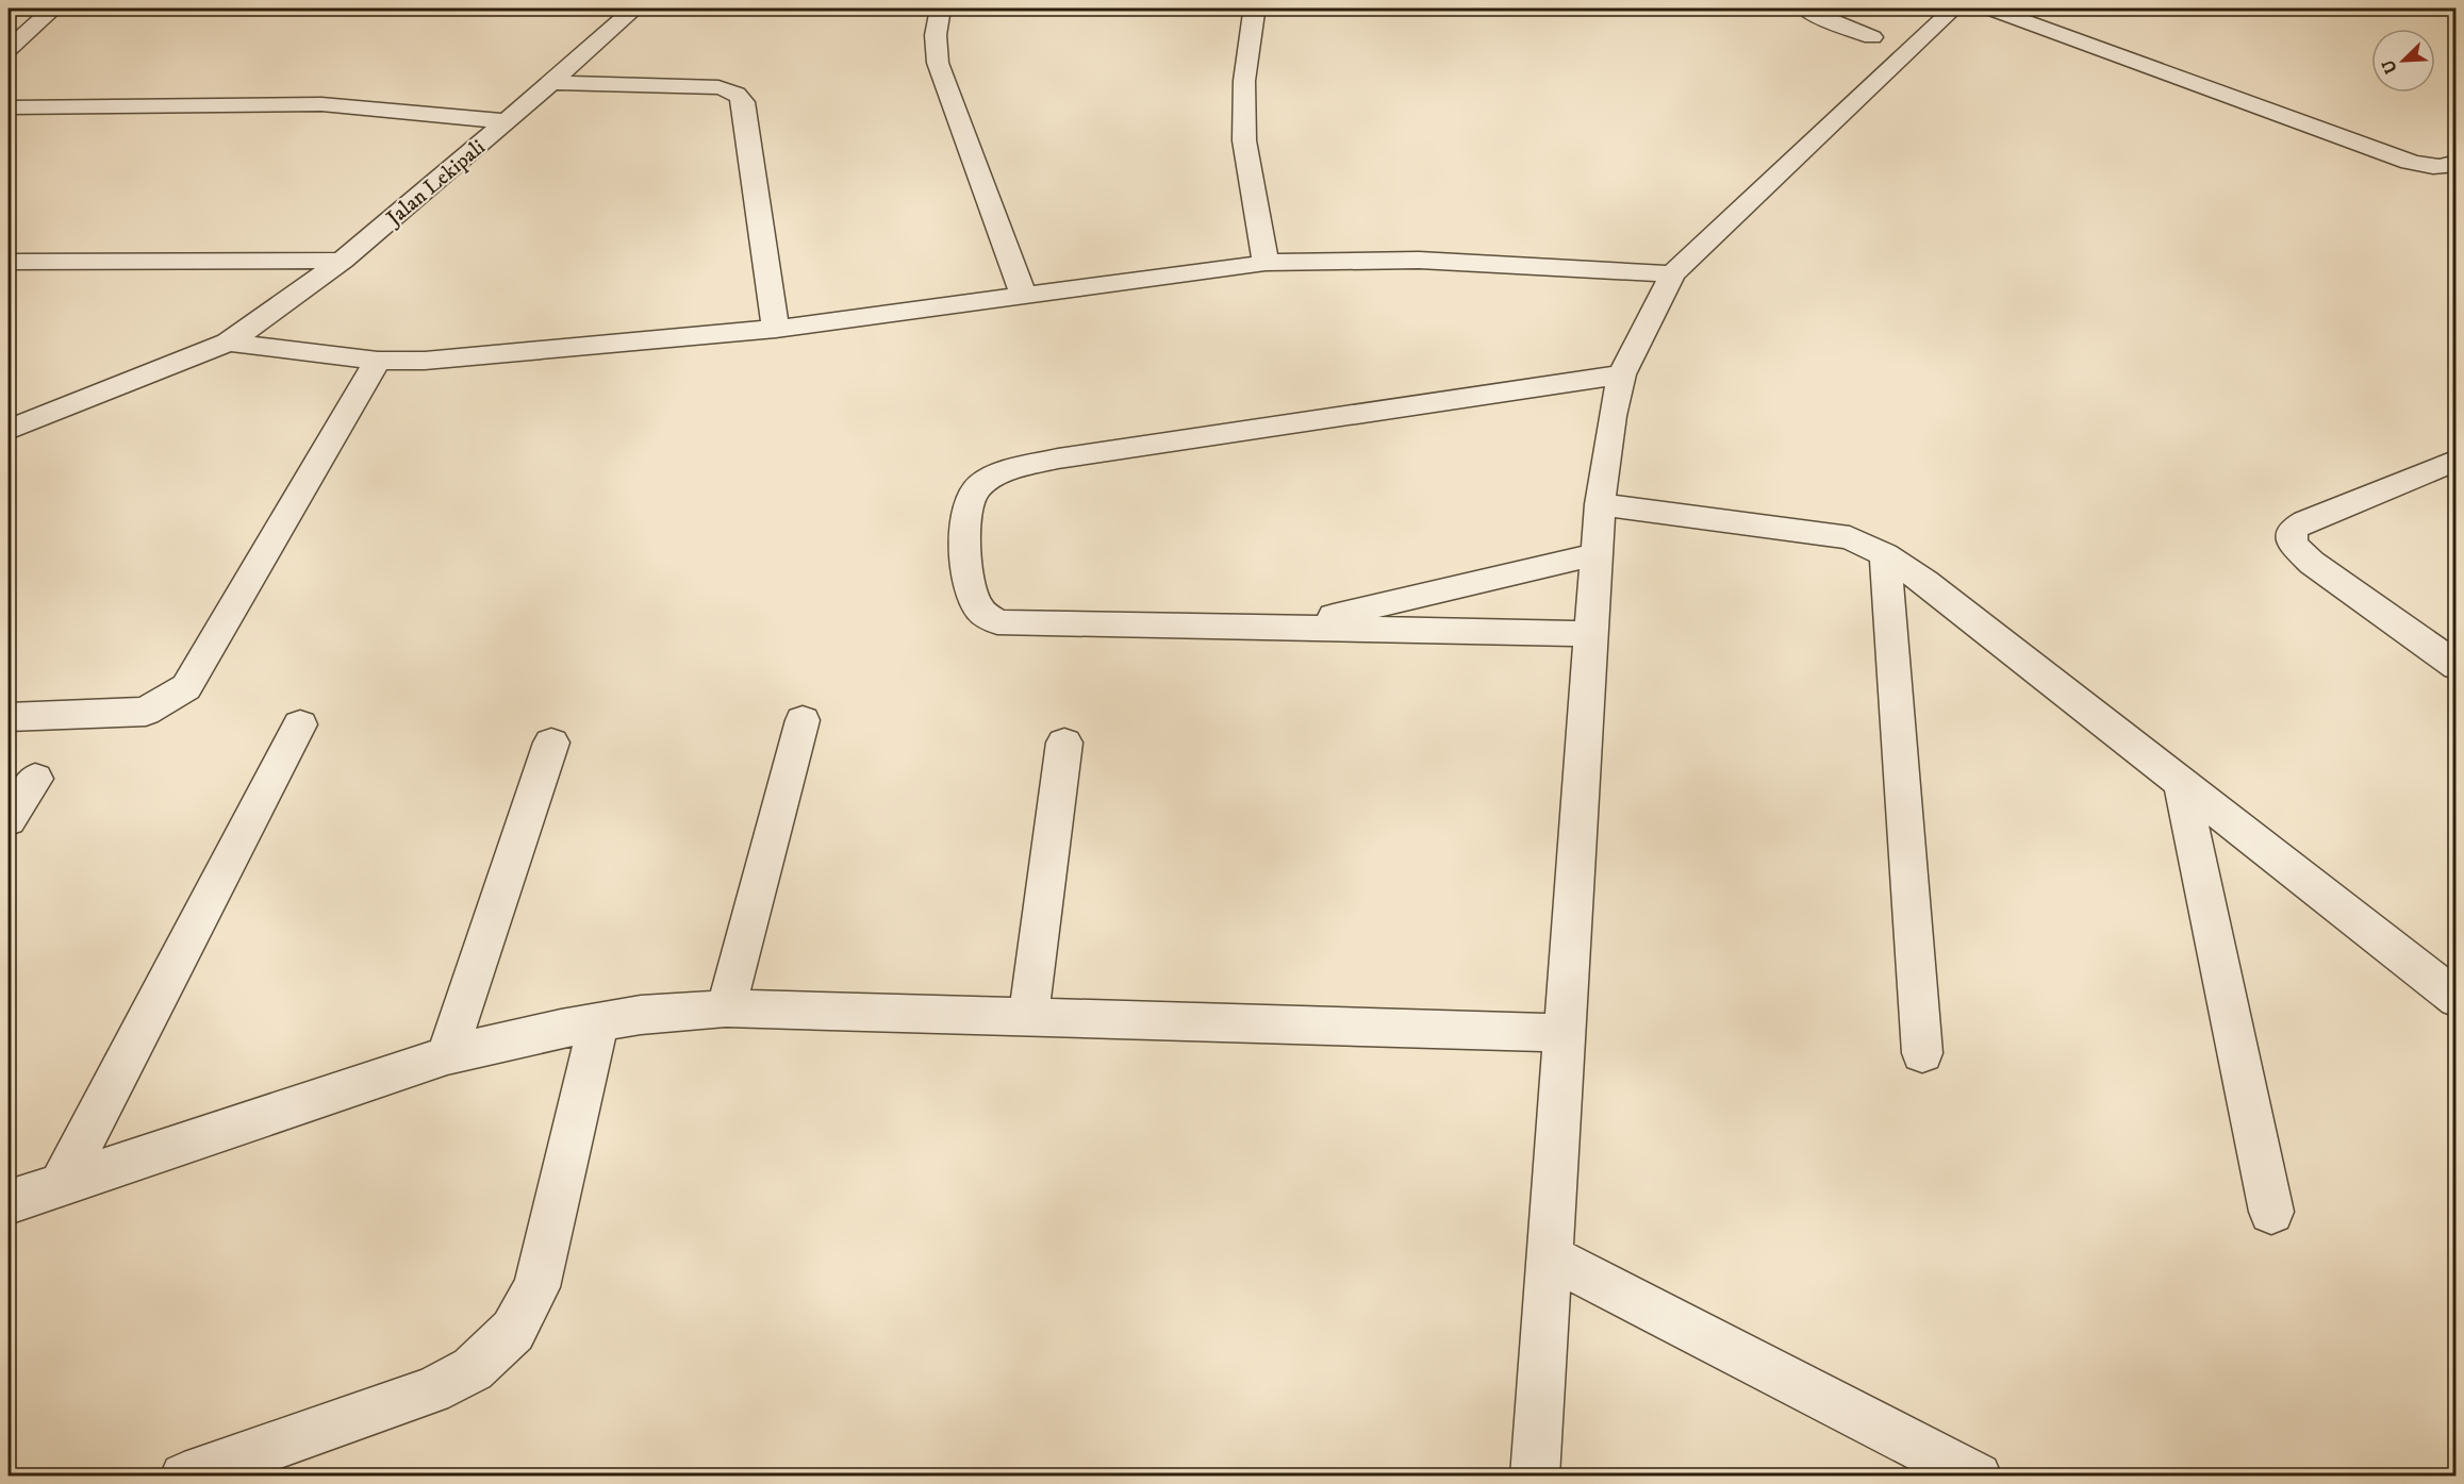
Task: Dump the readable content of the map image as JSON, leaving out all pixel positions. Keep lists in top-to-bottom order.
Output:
{
  "streets": {
    "street": ["Jalan Lekipali"]
  },
  "north": "bottom left"
}
